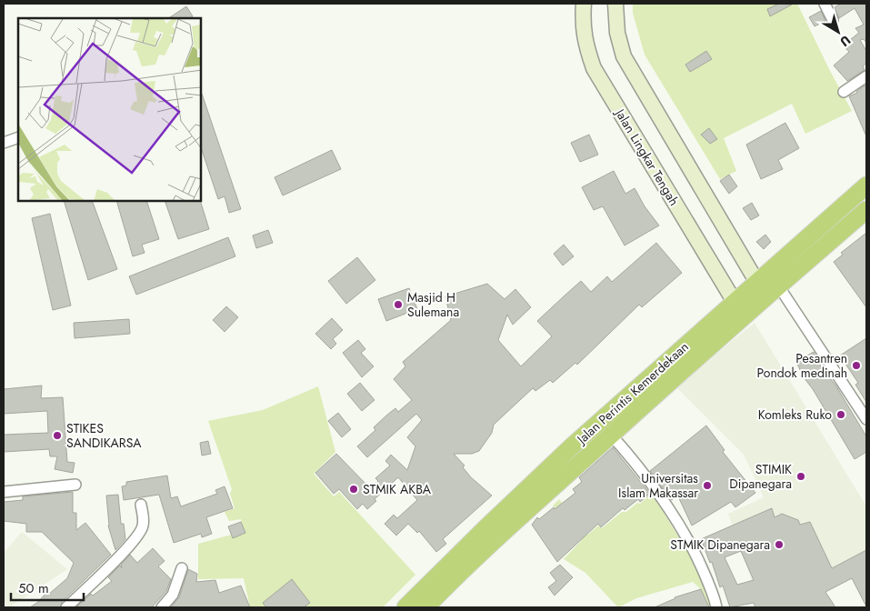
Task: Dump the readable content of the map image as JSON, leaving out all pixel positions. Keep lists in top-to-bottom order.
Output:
{
  "streets": {
    "highway": ["Jalan Perintis Kemerdekaan"],
    "main road": ["Jalan Lingkar Tengah"]
  },
  "crossings": [
    ["Jalan Lingkar Tengah", "Jalan Perintis Kemerdekaan"]
  ],
  "places": [
    "Masjid H Sulemana",
    "Pesantren Pondok medinah",
    "Komleks Ruko",
    "STIKES SANDIKARSA",
    "STIMIK Dipanegara",
    "Universitas Islam Makassar",
    "STMIK AKBA",
    "STMIK Dipanegara"
  ],
  "scale_bar": "50 m",
  "north": "bottom right"
}
